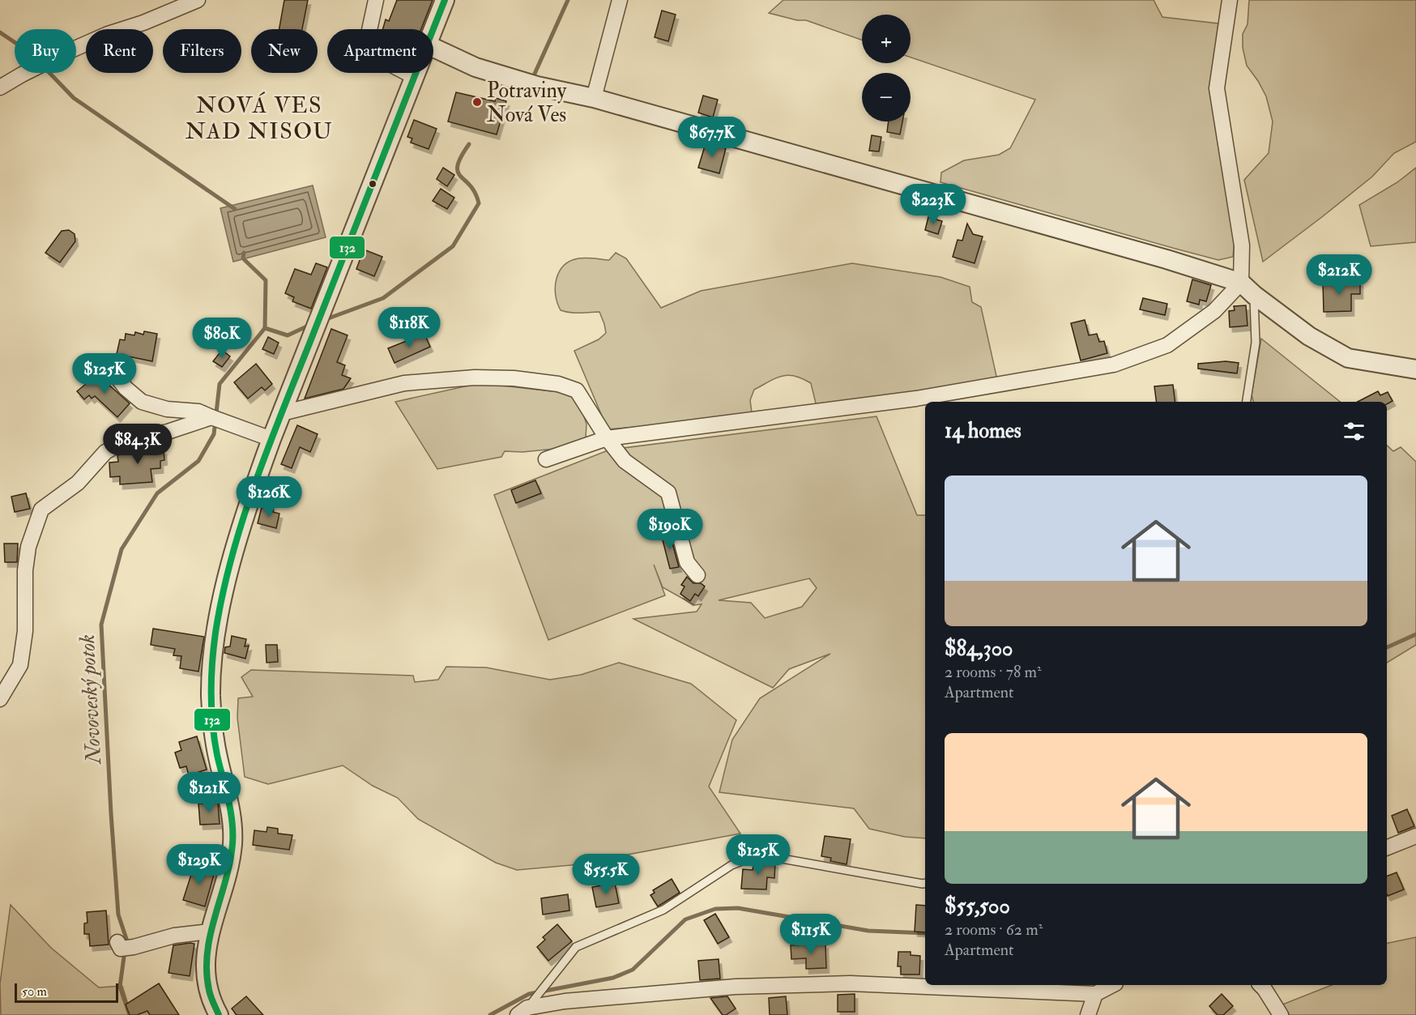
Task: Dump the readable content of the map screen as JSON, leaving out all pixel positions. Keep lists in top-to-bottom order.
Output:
{
  "districts": ["NOVÁ VES NAD NISOU"],
  "water": ["Novoveský potok"],
  "places": ["Potraviny Nová Ves"],
  "lines": ["transit line 132"],
  "scale_bar": "50 m",
  "page": {
    "map_buttons": ["+", "−"],
    "chip": [
      "Buy",
      "Rent",
      "Filters",
      "New",
      "Apartment"
    ],
    "price": [
      "$67.7K",
      "$223K",
      "$212K",
      "$118K",
      "$80K",
      "$125K",
      "$84.3K",
      "$126K",
      "$190K",
      "$121K",
      "$125K",
      "$129K",
      "$55.5K",
      "$115K"
    ],
    "heading": "14 homes",
    "list": [
      {
        "name": "$84,300",
        "note": "2 rooms · 78 m² · Apartment"
      },
      {
        "name": "$55,500",
        "note": "2 rooms · 62 m² · Apartment"
      }
    ],
    "scale": "50 m"
  }
}
